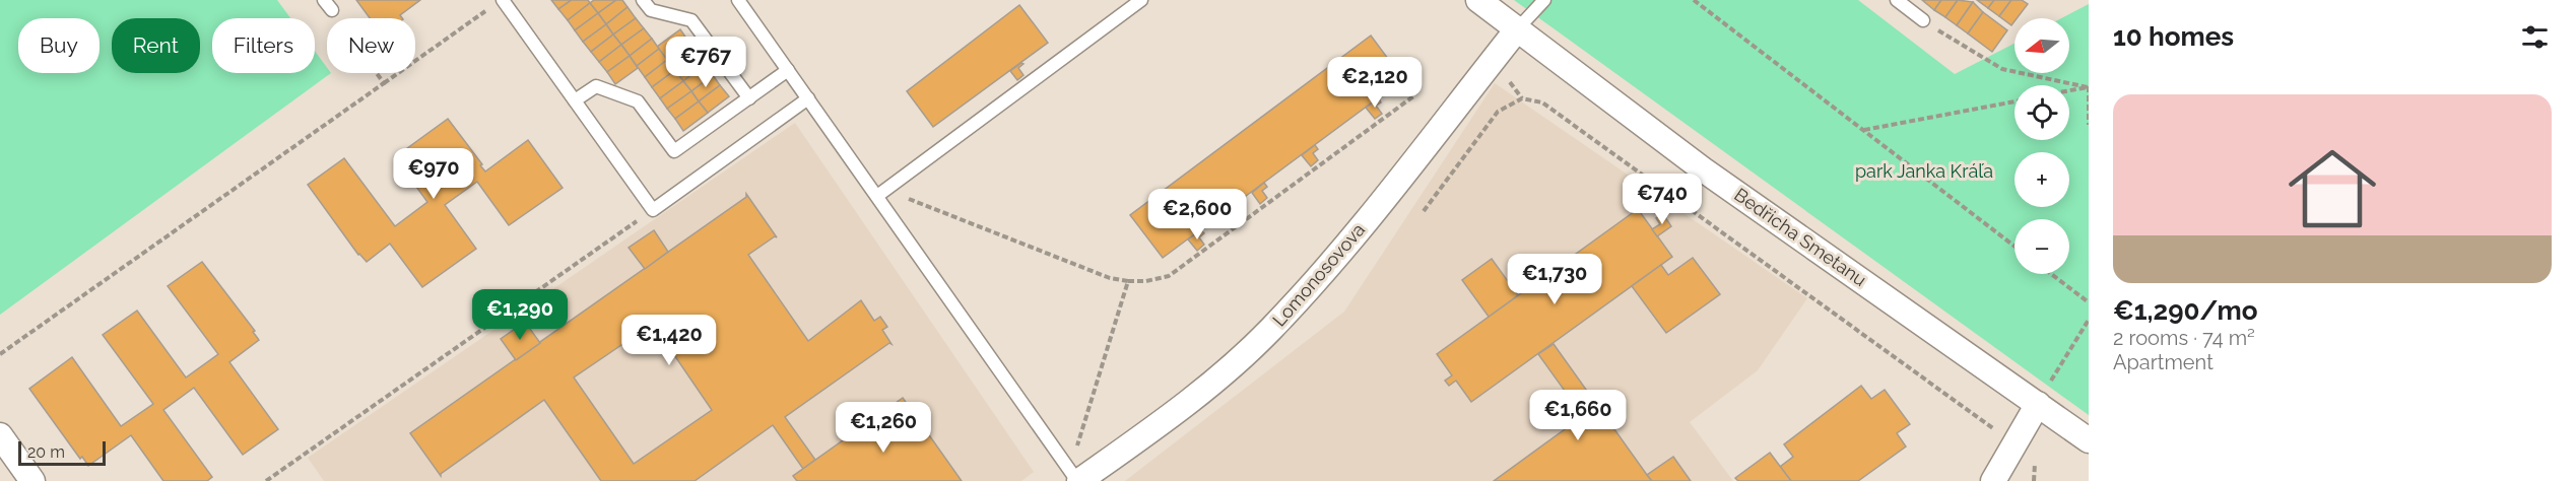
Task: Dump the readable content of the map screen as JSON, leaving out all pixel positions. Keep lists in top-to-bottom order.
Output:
{
  "streets": {
    "street": ["Bedřicha Smetanu", "Lomonosovova"]
  },
  "crossings": [
    ["Bedřicha Smetanu", "Lomonosovova"]
  ],
  "parks": ["park Janka Kráľa"],
  "scale_bar": "20 m",
  "north": "left",
  "page": {
    "heading": "10 homes",
    "map_buttons": ["+", "−"],
    "chip": [
      "Buy",
      "Rent",
      "Filters",
      "New"
    ],
    "price": [
      "€767",
      "€2,120",
      "€970",
      "€740",
      "€2,600",
      "€1,730",
      "€1,290",
      "€1,420",
      "€1,660",
      "€1,260"
    ],
    "list": [
      {
        "name": "€1,290/mo",
        "note": "2 rooms · 74 m² · Apartment"
      }
    ],
    "scale": "20 m"
  }
}
